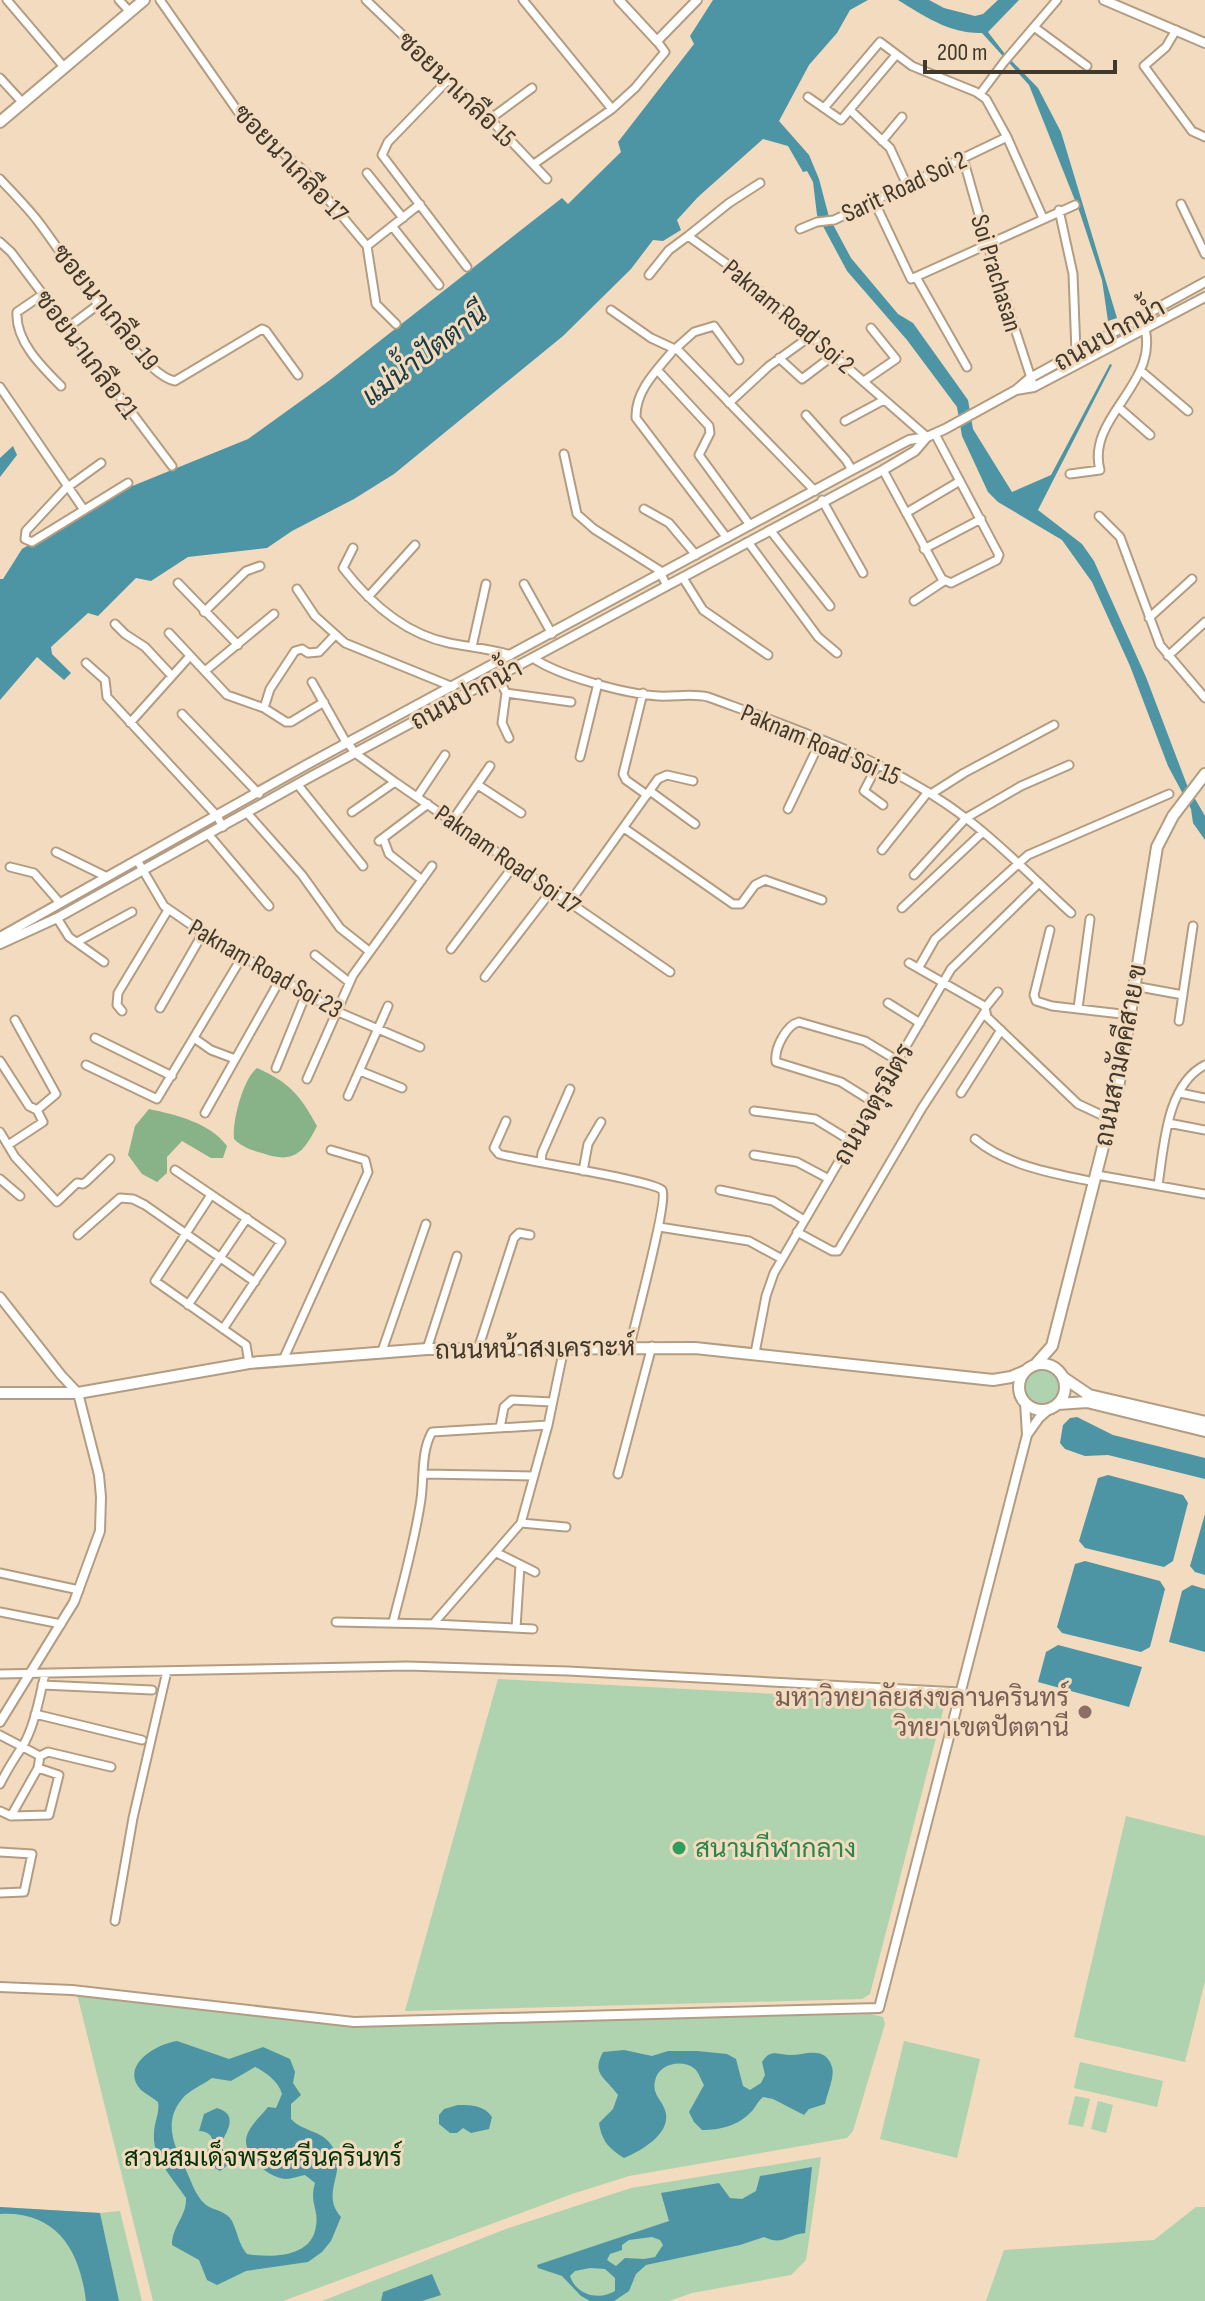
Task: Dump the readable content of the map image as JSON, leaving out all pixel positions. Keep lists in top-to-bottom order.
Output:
{
  "streets": {
    "main road": ["ถนนสามัคคีสาย ข", "ถนนหน้าสงเคราะห์"],
    "street": [
      "ซอยนาเกลือ 15",
      "ซอยนาเกลือ 17",
      "Sarit Road Soi 2",
      "Soi Prachasan",
      "ซอยนาเกลือ 19",
      "Paknam Road Soi 2",
      "ถนนปากน้ำ",
      "ซอยนาเกลือ 21",
      "Paknam Road Soi 15",
      "Paknam Road Soi 17",
      "Paknam Road Soi 23",
      "ถนนจตุรมิตร"
    ]
  },
  "crossings": [
    ["Sarit Road Soi 2", "Soi Prachasan"],
    ["Soi Prachasan", "ถนนปากน้ำ"],
    ["Paknam Road Soi 2", "ถนนปากน้ำ"],
    ["ถนนปากน้ำ", "Paknam Road Soi 15"],
    ["ถนนปากน้ำ", "Paknam Road Soi 17"],
    ["ถนนปากน้ำ", "Paknam Road Soi 23"],
    ["Paknam Road Soi 15", "ถนนจตุรมิตร"],
    ["ถนนสามัคคีสาย ข", "ถนนหน้าสงเคราะห์"],
    ["ถนนจตุรมิตร", "ถนนหน้าสงเคราะห์"]
  ],
  "water": ["แม่น้ำปัตตานี"],
  "parks": ["สวนสมเด็จพระศรีนครินทร์"],
  "places": ["มหาวิทยาลัยสงขลานครินทร์ วิทยาเขตปัตตานี", "สนามกีฬากลาง"],
  "scale_bar": "200 m"
}
